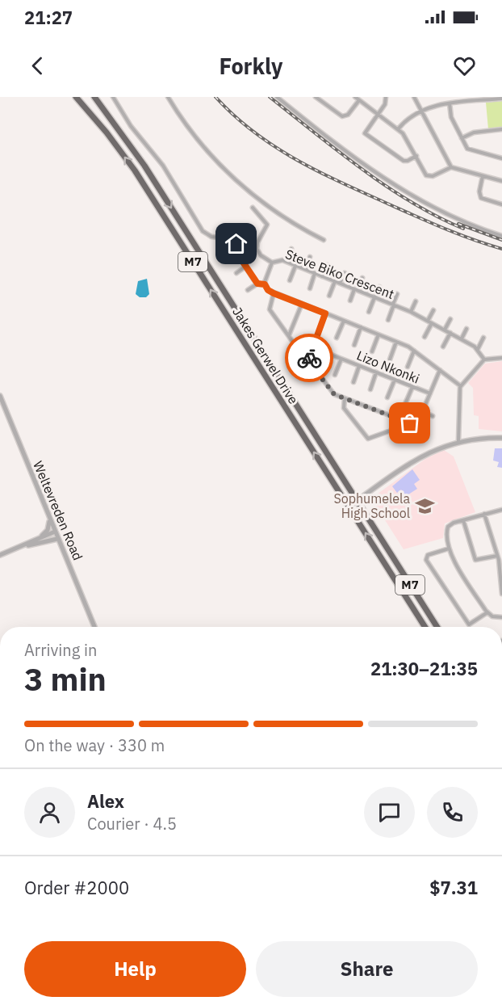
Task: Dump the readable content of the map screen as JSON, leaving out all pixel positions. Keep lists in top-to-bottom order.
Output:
{
  "streets": {
    "highway": ["M7", "Jakes Gerwel Drive"],
    "street": ["Steve Biko Crescent", "Lizo Nkonki", "Weltevreden Road"]
  },
  "places": {
    "school or university": ["Sophumelela High School"]
  },
  "page": {
    "status": "21:27",
    "header": "Forkly",
    "heading": ["3 min", "Arriving in", "21:30–21:35"],
    "panel": [
      "Alex",
      "Courier · 4.5",
      "Order #2000",
      "$7.31"
    ],
    "bar": "On the way · 330 m",
    "buttons": ["Help", "Share"]
  }
}
